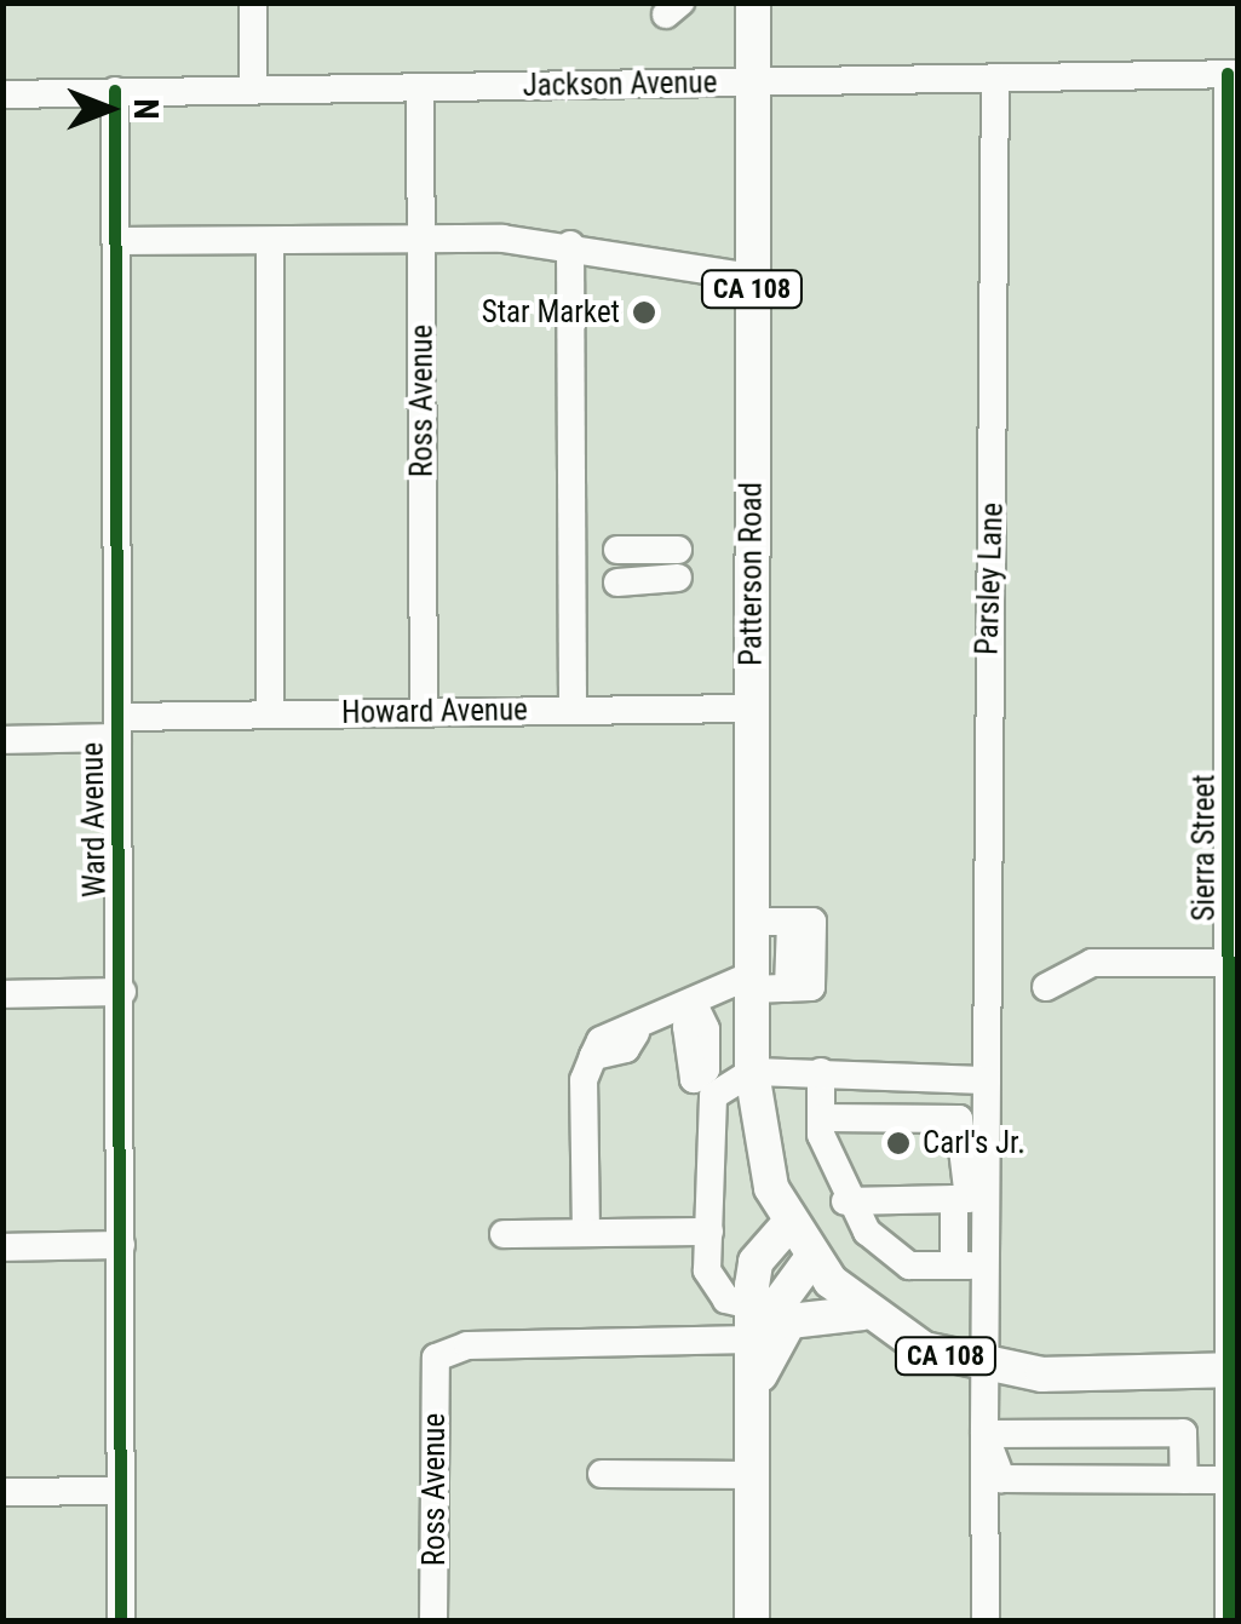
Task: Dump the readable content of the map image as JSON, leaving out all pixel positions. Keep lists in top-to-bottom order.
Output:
{
  "streets": {
    "main road": ["CA 108", "Patterson Road"],
    "street": [
      "Jackson Avenue",
      "Ross Avenue",
      "Parsley Lane",
      "Howard Avenue",
      "Ward Avenue",
      "Sierra Street"
    ]
  },
  "crossings": [
    ["Jackson Avenue", "Ross Avenue"],
    ["Jackson Avenue", "Patterson Road"],
    ["Jackson Avenue", "Parsley Lane"],
    ["Jackson Avenue", "Ward Avenue"],
    ["Jackson Avenue", "Sierra Street"],
    ["CA 108", "Patterson Road"],
    ["CA 108", "Parsley Lane"],
    ["CA 108", "Sierra Street"],
    ["Ross Avenue", "Howard Avenue"],
    ["Patterson Road", "Howard Avenue"],
    ["Howard Avenue", "Ward Avenue"]
  ],
  "places": ["Star Market", "Carl's Jr."],
  "north": "right"
}
